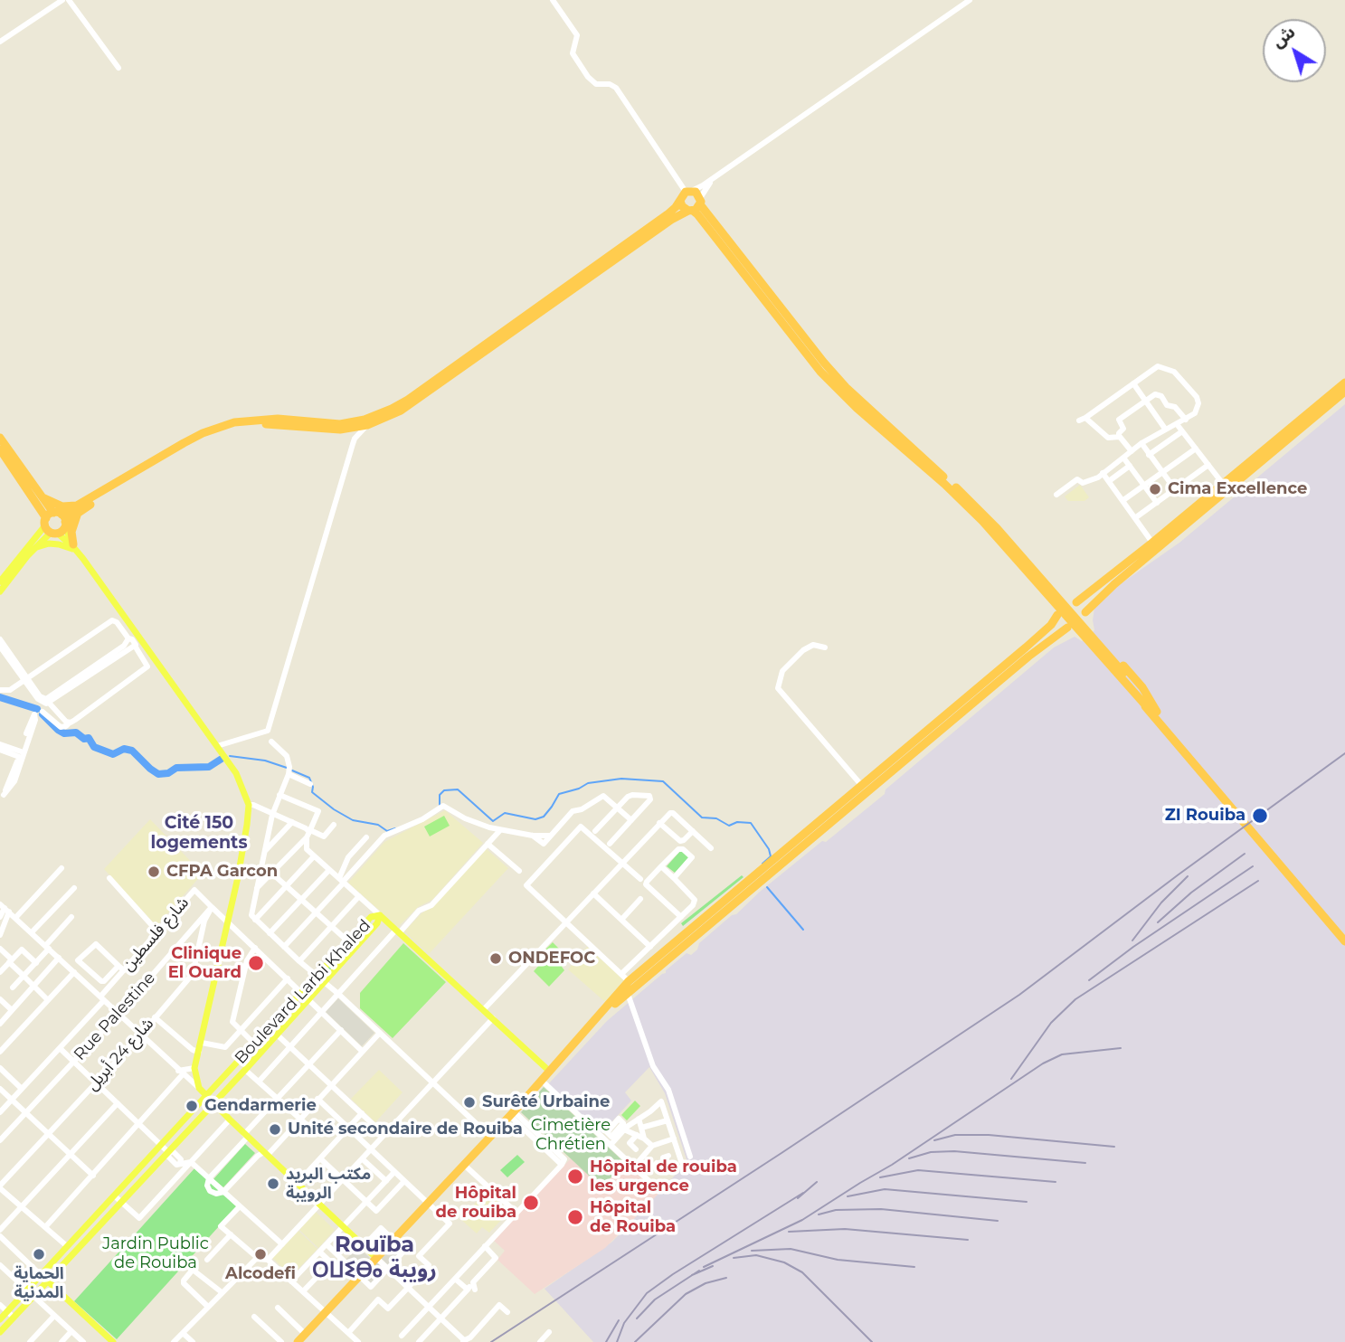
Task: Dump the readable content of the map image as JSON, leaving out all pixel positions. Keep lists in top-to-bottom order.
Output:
{
  "streets": {
    "main road": ["Boulevard Larbi Khaled"],
    "street": ["شارع فلسطين", "Rue Palestine", "شارع 24 أبريل"]
  },
  "crossings": [
    ["شارع فلسطين", "Rue Palestine"],
    ["شارع فلسطين", "شارع 24 أبريل"],
    ["Rue Palestine", "شارع 24 أبريل"]
  ],
  "districts": ["Cité 150 logements", "Rouïba ⵔⵡⵉⴱⴰ رويبة"],
  "parks": ["Cimetière Chrétien", "Jardin Public de Rouiba"],
  "places": [
    "Cima Excellence",
    "ZI Rouiba",
    "CFPA Garcon",
    "ONDEFOC",
    "Clinique El Ouard",
    "Surêté Urbaine",
    "Gendarmerie",
    "Unité secondaire de Rouiba",
    "Hôpital de rouiba les urgence",
    "مكتب البريد الرويبة",
    "Hôpital de rouiba",
    "Hôpital de Rouiba",
    "الحماية المدنية",
    "Alcodefi"
  ],
  "north": "top left"
}
